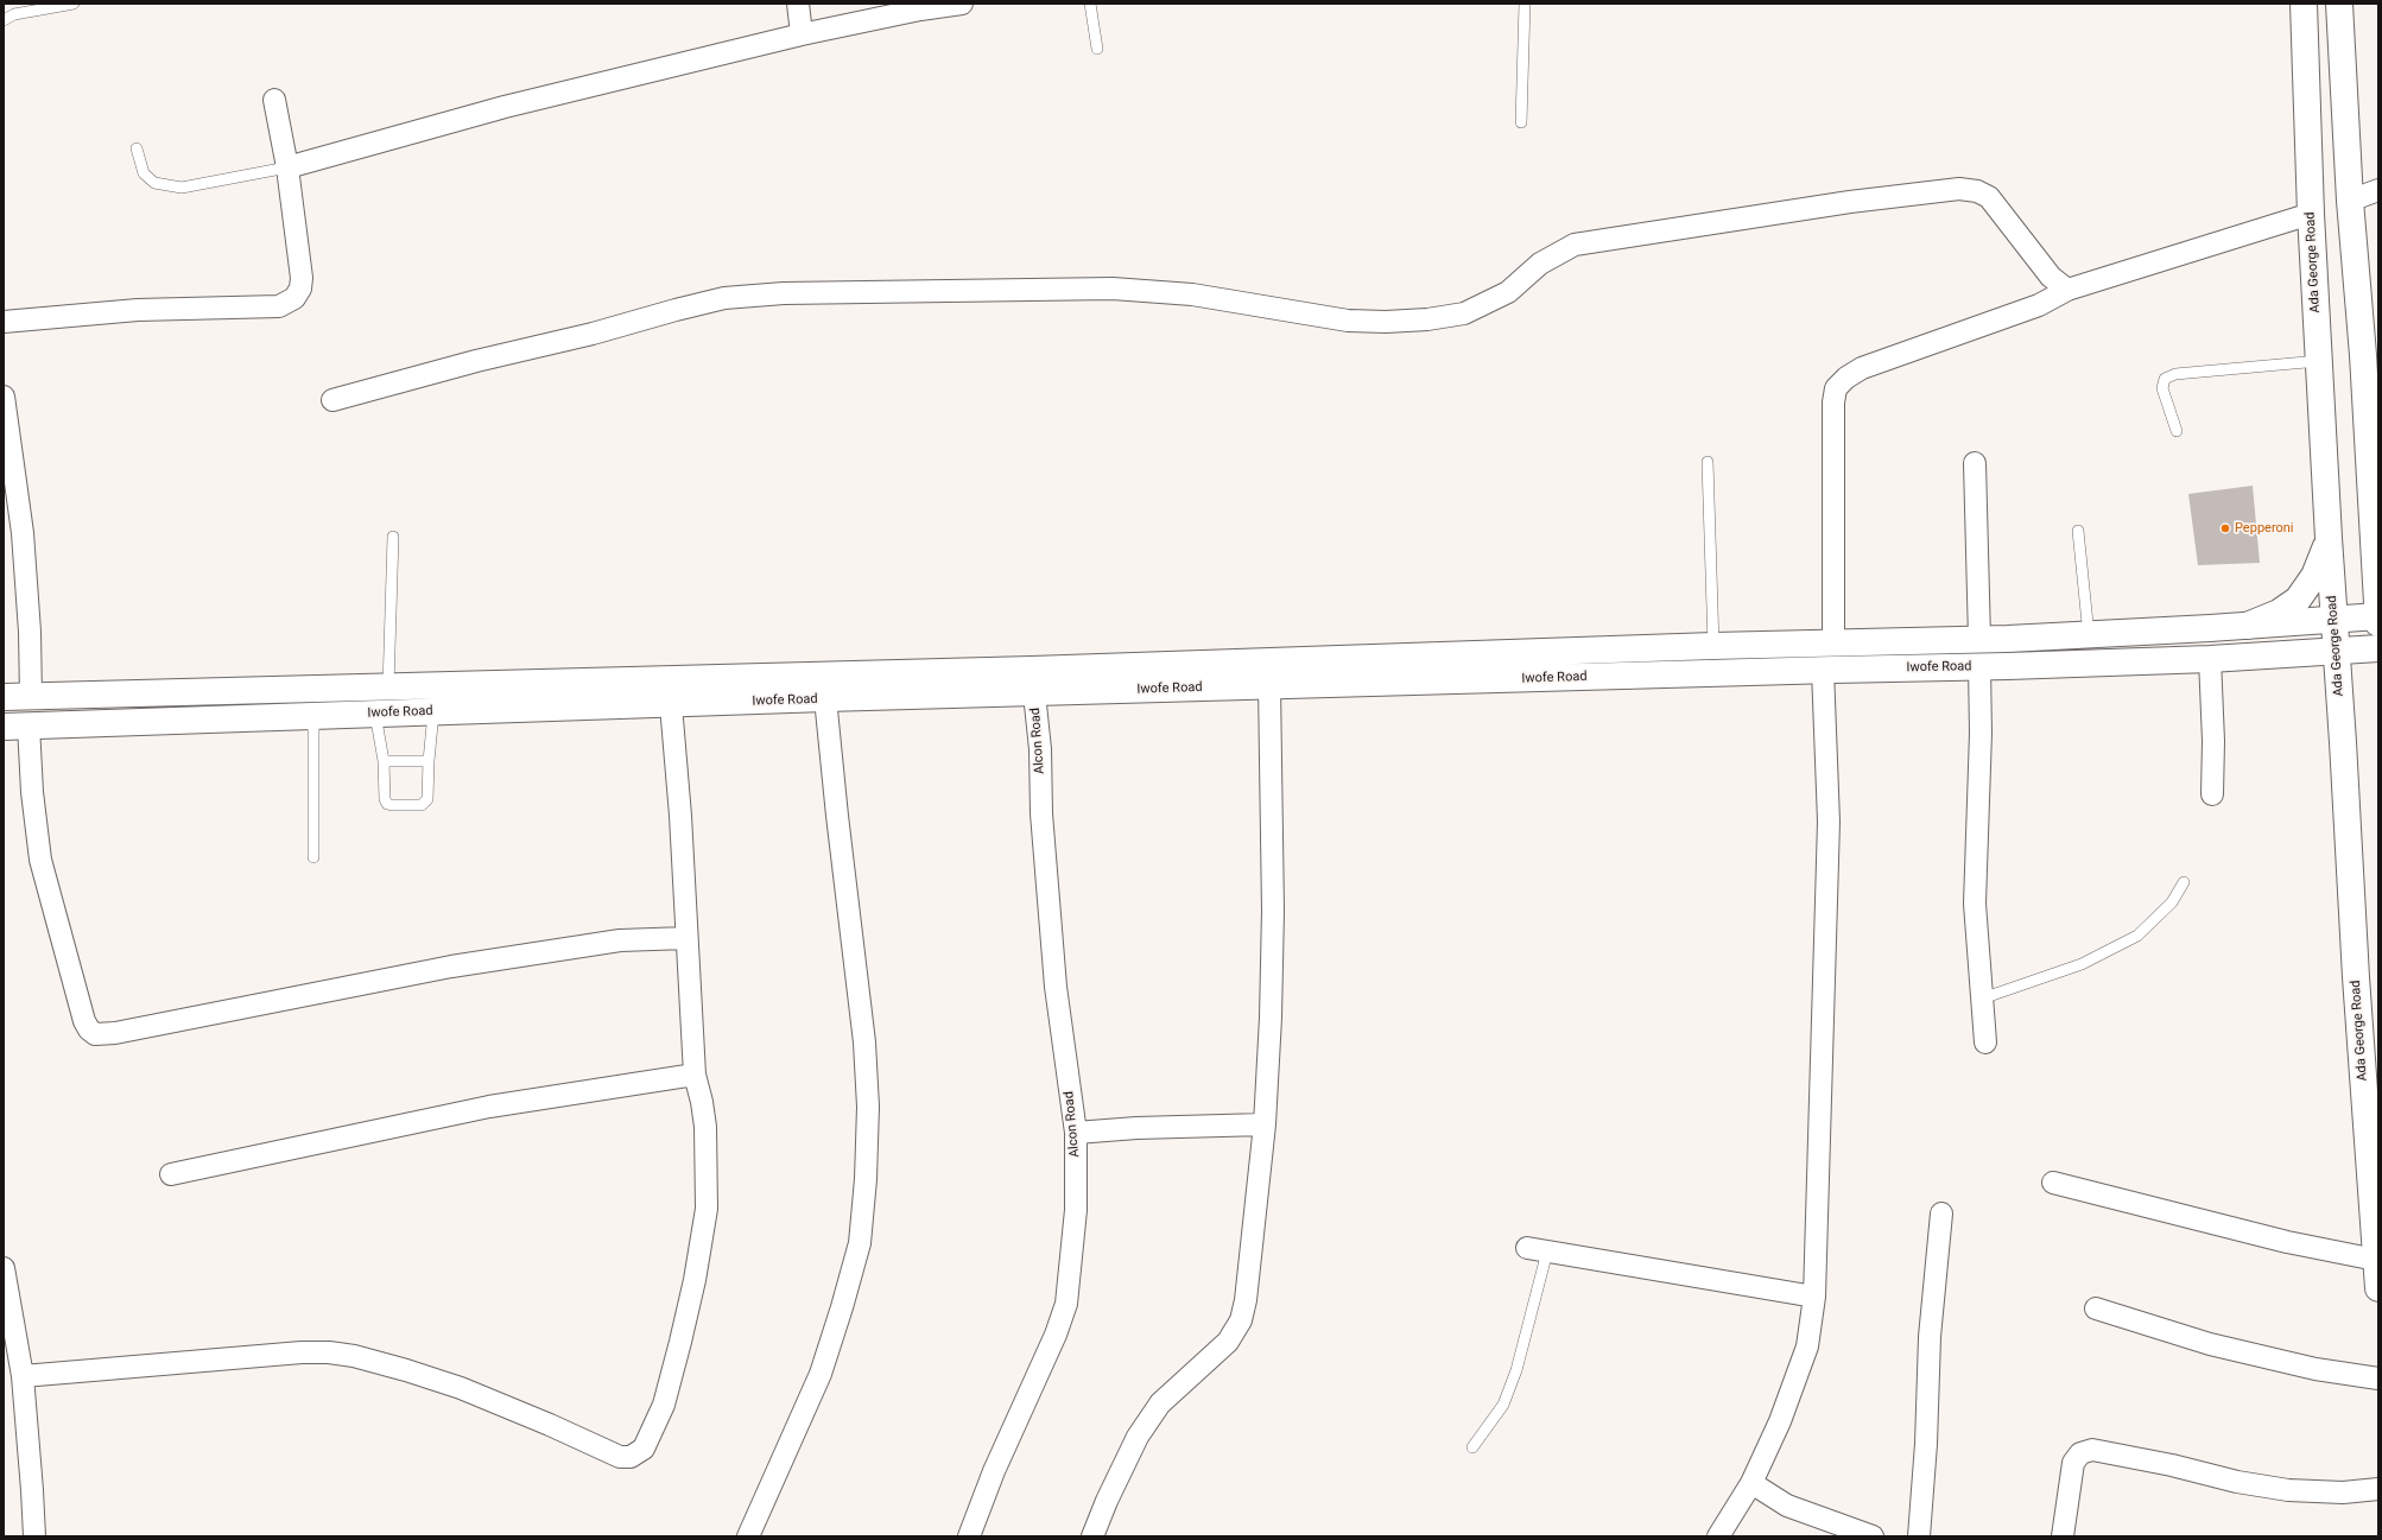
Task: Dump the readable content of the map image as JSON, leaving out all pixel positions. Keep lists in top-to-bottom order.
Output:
{
  "streets": {
    "street": ["Ada George Road", "Iwofe Road", "Alcon Road"]
  },
  "crossings": [
    ["Ada George Road", "Iwofe Road"],
    ["Iwofe Road", "Alcon Road"]
  ],
  "places": ["Pepperoni"]
}
